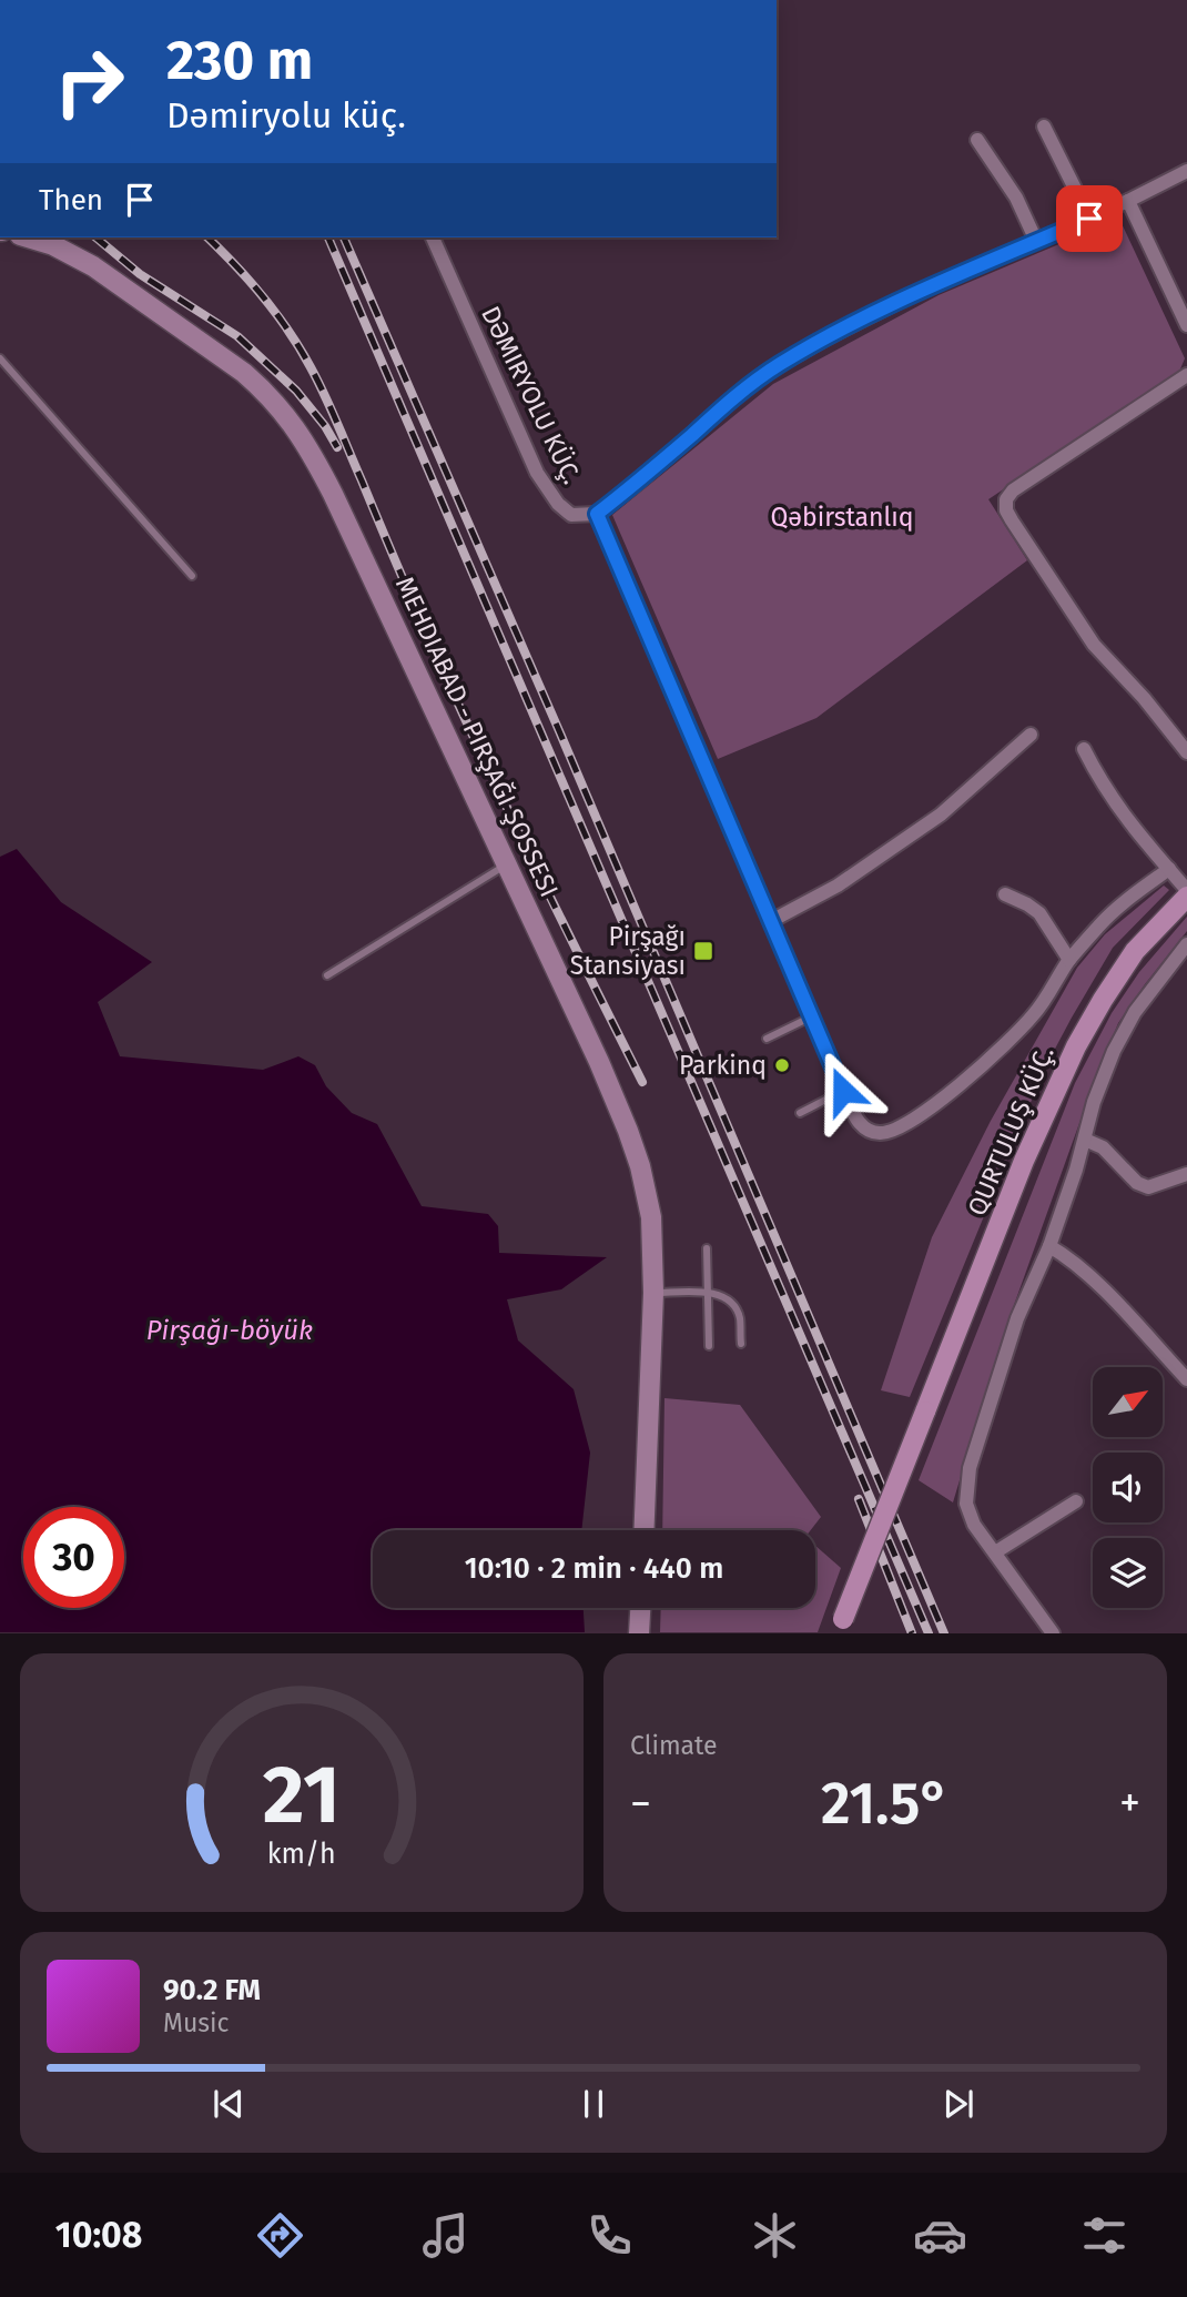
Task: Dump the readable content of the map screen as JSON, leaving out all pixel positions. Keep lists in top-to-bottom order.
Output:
{
  "streets": {
    "main road": ["QURTULUŞ KÜÇ."],
    "street": ["DƏMIRYOLU KÜÇ."]
  },
  "water": ["Pirşağı-böyük"],
  "parks": ["Qəbirstanlıq"],
  "places": {
    "transit": ["Pirşağı Stansiyası"],
    "other": ["Parkinq"]
  },
  "north": "top right",
  "page": {
    "turn": ["230 m", "Dəmiryolu küç."],
    "then": "Then",
    "limit": "30",
    "trip": "10:10 · 2 min · 440 m",
    "tile": "Climate",
    "heat": ["−", "21.5°", "+"],
    "song": ["90.2 FM", "Music"],
    "tabs": "10:08",
    "gauge": ["21", "km/h"]
  }
}
